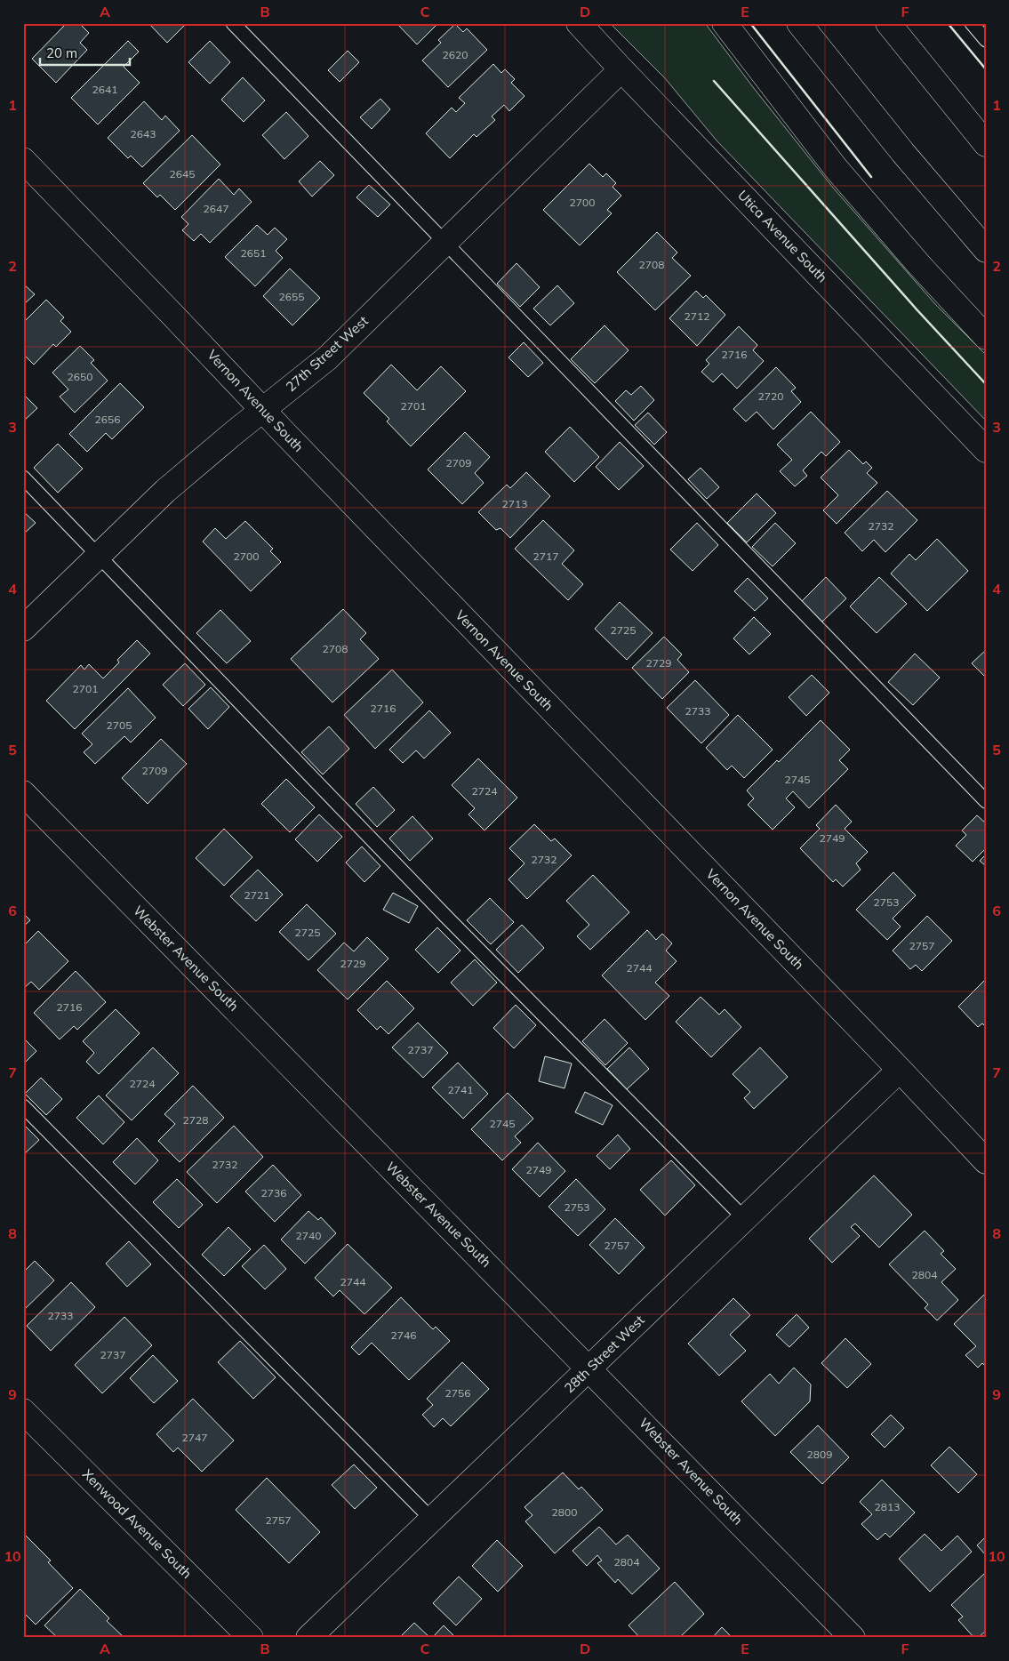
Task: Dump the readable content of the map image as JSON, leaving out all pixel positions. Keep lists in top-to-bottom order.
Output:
{
  "streets": {
    "main road": [
      "Utica Avenue South",
      "27th Street West",
      "Vernon Avenue South",
      "Webster Avenue South",
      "28th Street West",
      "Xenwood Avenue South"
    ]
  },
  "crossings": [
    ["Utica Avenue South", "27th Street West"],
    ["27th Street West", "Vernon Avenue South"],
    ["Vernon Avenue South", "28th Street West"],
    ["Webster Avenue South", "28th Street West"]
  ],
  "house_numbers": [
    "2620",
    "2641",
    "2643",
    "2645",
    "2700",
    "2647",
    "2651",
    "2708",
    "2655",
    "2712",
    "2716",
    "2650",
    "2720",
    "2701",
    "2656",
    "2709",
    "2713",
    "2732",
    "2700",
    "2717",
    "2725",
    "2708",
    "2729",
    "2701",
    "2716",
    "2733",
    "2705",
    "2709",
    "2745",
    "2724",
    "2749",
    "2732",
    "2721",
    "2753",
    "2725",
    "2757",
    "2729",
    "2744",
    "2716",
    "2737",
    "2724",
    "2741",
    "2728",
    "2745",
    "2732",
    "2749",
    "2736",
    "2753",
    "2740",
    "2757",
    "2804",
    "2744",
    "2733",
    "2746",
    "2737",
    "2756",
    "2747",
    "2809",
    "2813",
    "2800",
    "2757",
    "2804"
  ],
  "scale_bar": "20 m",
  "grid": {
    "columns": [
      "A",
      "B",
      "C",
      "D",
      "E",
      "F"
    ],
    "rows": [
      "1",
      "2",
      "3",
      "4",
      "5",
      "6",
      "7",
      "8",
      "9",
      "10"
    ]
  }
}
